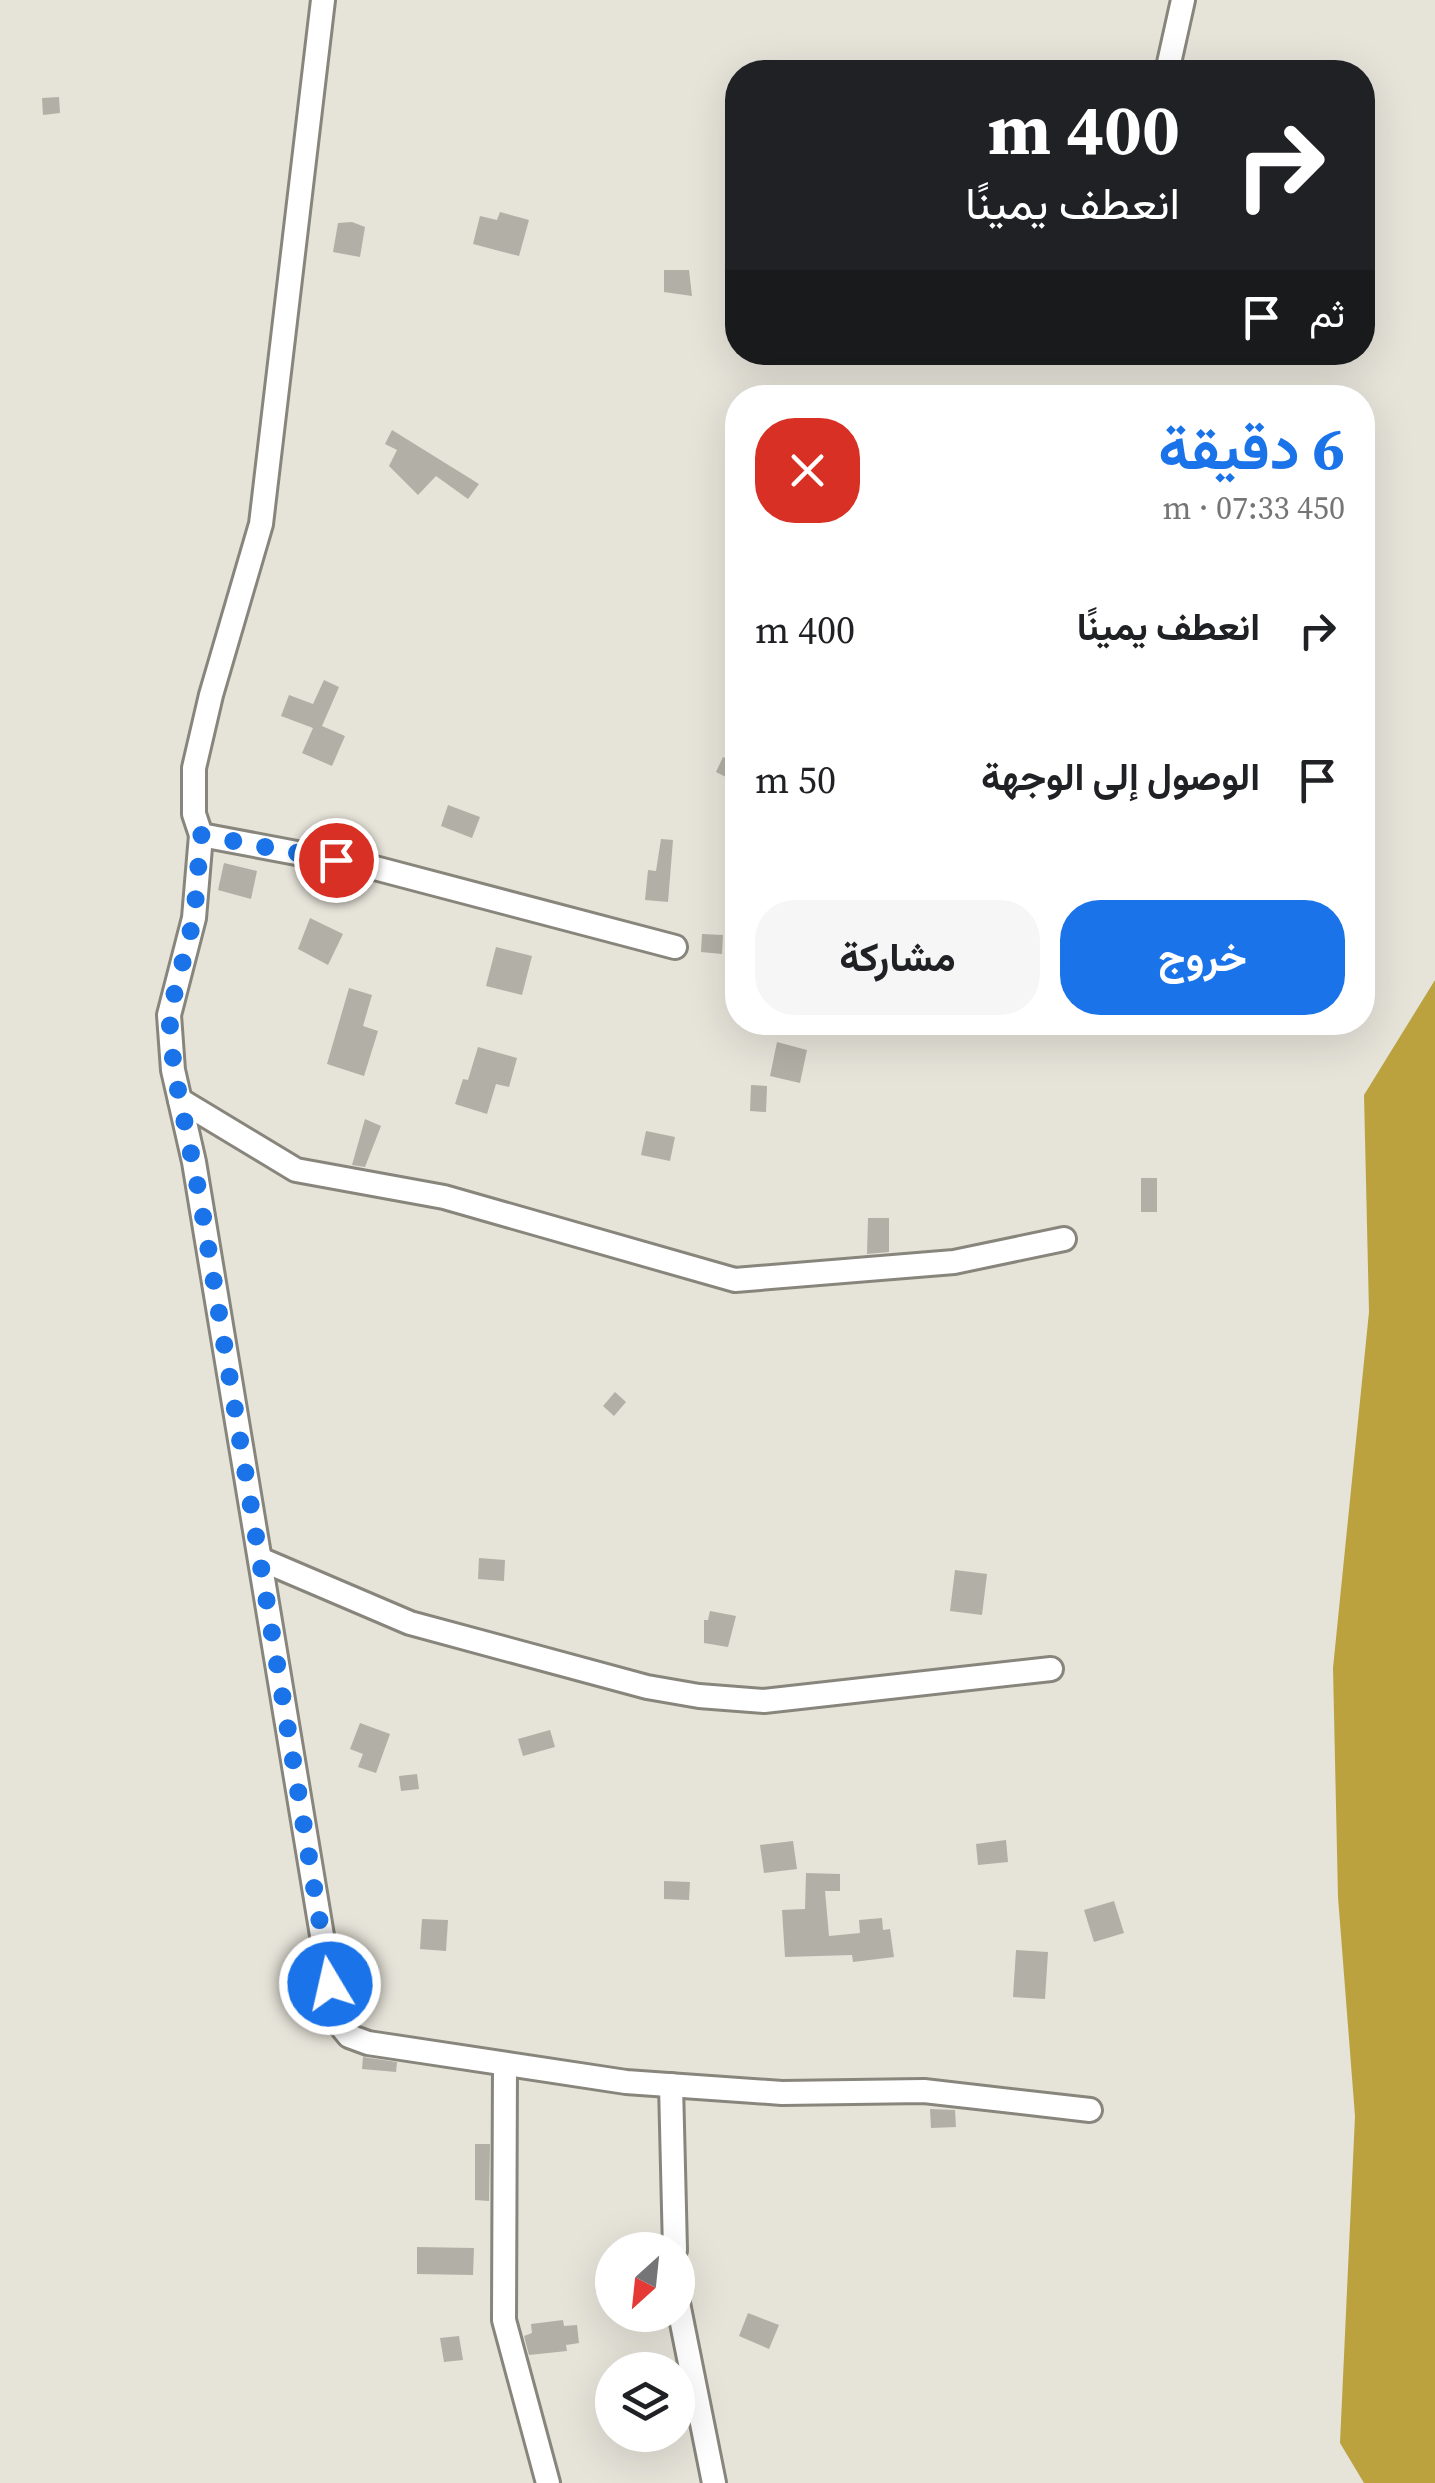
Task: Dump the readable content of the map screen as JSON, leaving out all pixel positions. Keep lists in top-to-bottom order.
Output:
{
  "north": "bottom left",
  "page": {
    "turn": ["400 m", "انعطف يمينًا"],
    "then": "ثم",
    "heading": ["6 دقيقة", "450 m · 07:33"],
    "list": [
      {
        "name": "انعطف يمينًا",
        "value": "400 m"
      },
      {
        "name": "الوصول إلى الوجهة",
        "value": "50 m"
      }
    ],
    "buttons": ["خروج", "مشاركة"]
  }
}
